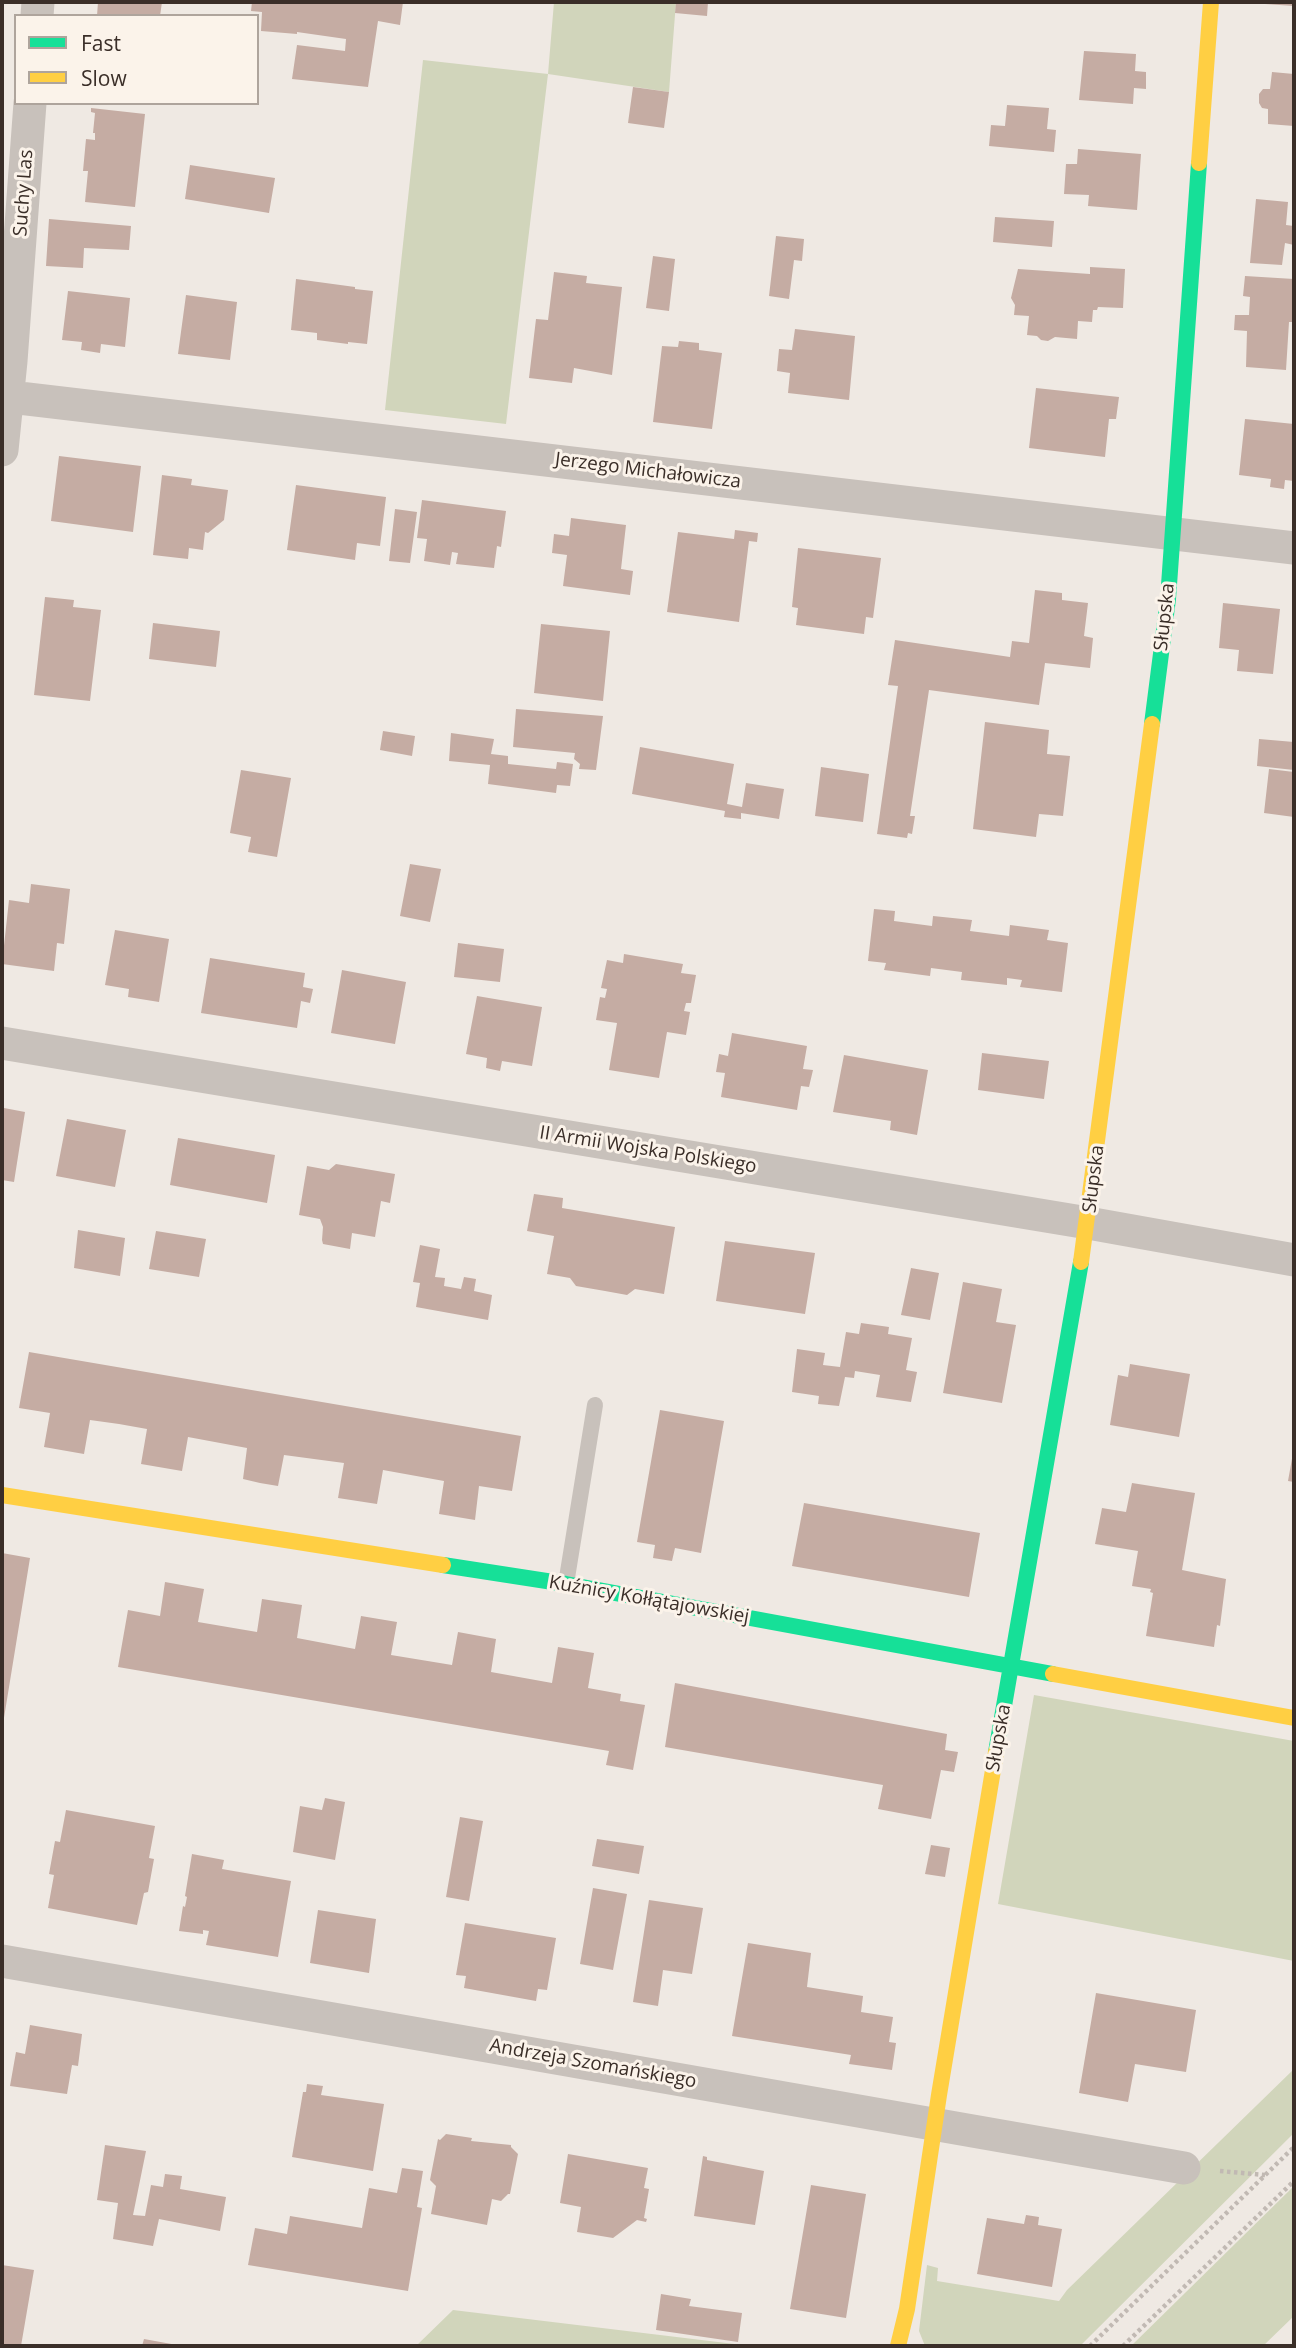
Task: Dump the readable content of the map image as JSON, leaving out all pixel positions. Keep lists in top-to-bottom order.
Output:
{
  "streets": {
    "street": [
      "Suchy Las",
      "Jerzego Michałowicza",
      "Słupska",
      "II Armii Wojska Polskiego",
      "Kuźnicy Kołłątajowskiej",
      "Andrzeja Szomańskiego"
    ]
  },
  "crossings": [
    ["Suchy Las", "Jerzego Michałowicza"],
    ["Jerzego Michałowicza", "Słupska"],
    ["Słupska", "II Armii Wojska Polskiego"],
    ["Słupska", "Kuźnicy Kołłątajowskiej"],
    ["Słupska", "Andrzeja Szomańskiego"]
  ],
  "legend": ["Fast", "Slow"]
}
